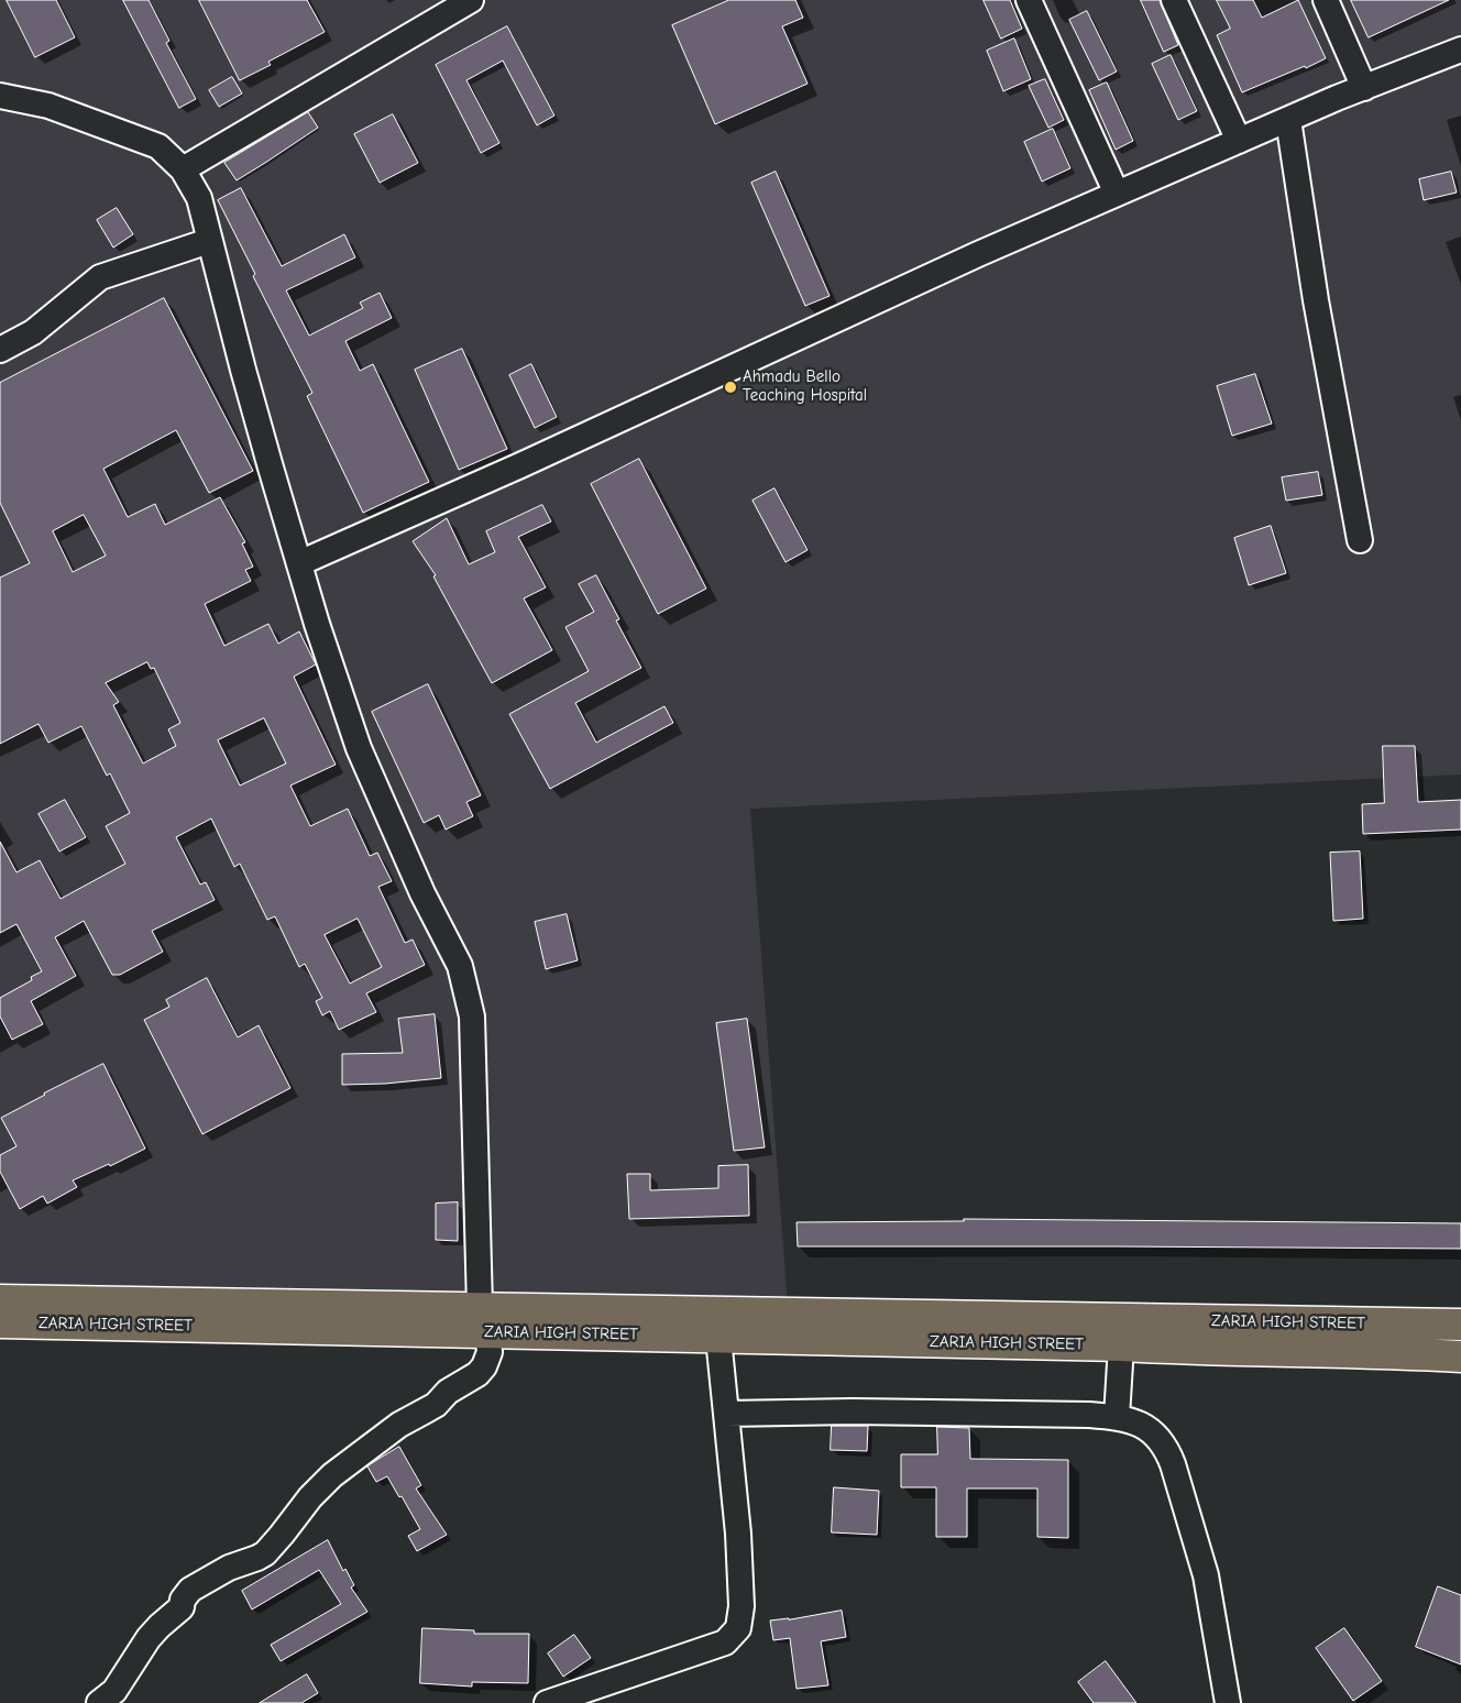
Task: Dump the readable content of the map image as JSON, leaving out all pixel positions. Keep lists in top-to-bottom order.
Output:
{
  "streets": {
    "main road": ["ZARIA HIGH STREET"]
  },
  "places": ["Ahmadu Bello Teaching Hospital"]
}
